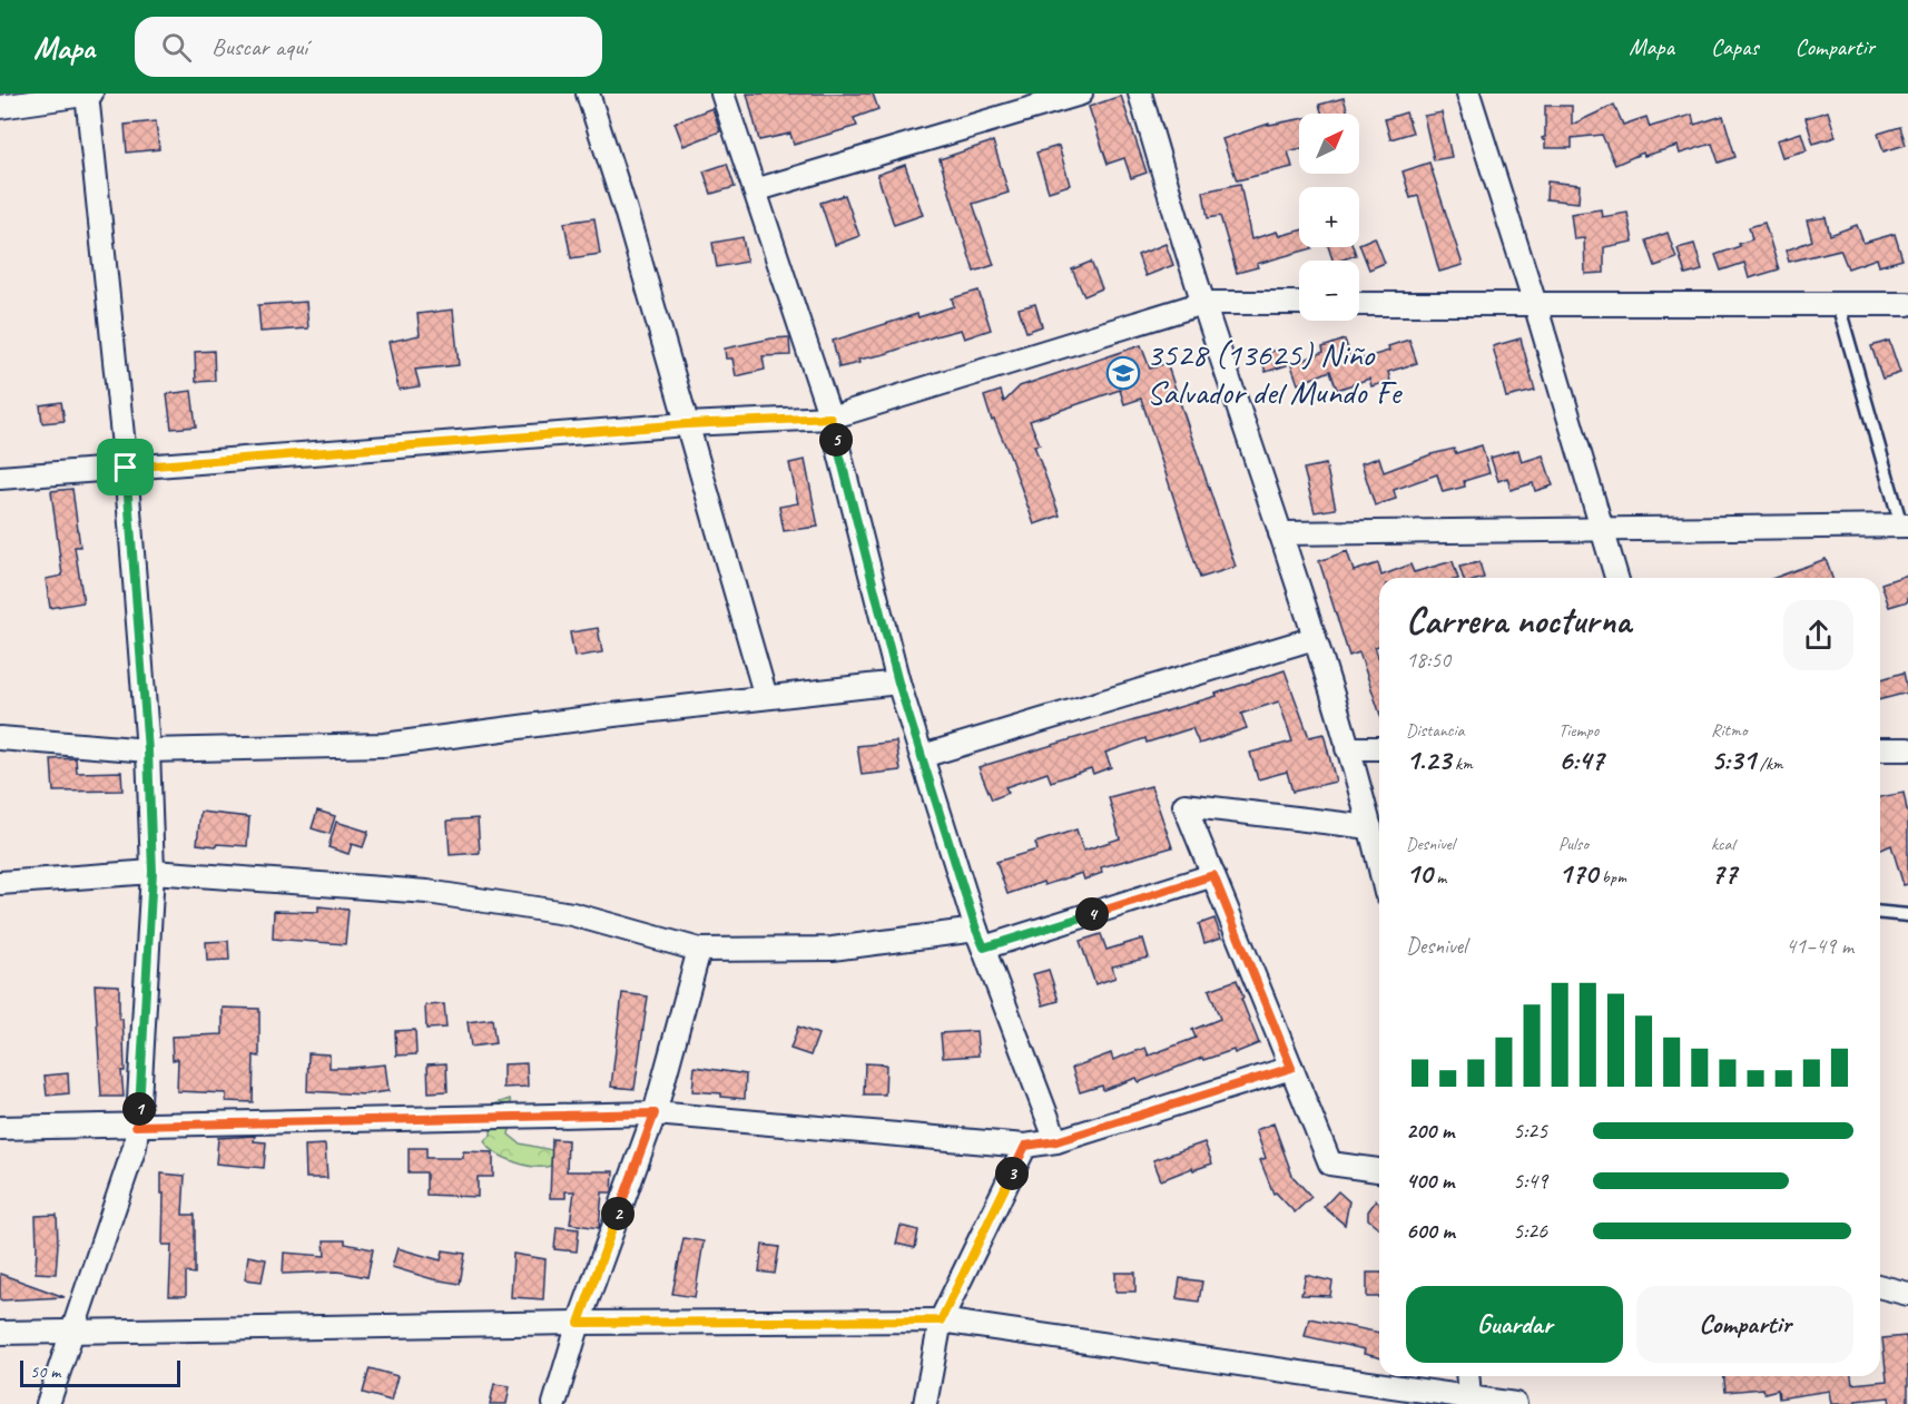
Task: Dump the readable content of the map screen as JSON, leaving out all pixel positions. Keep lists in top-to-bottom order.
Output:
{
  "places": {
    "school or university": ["3528 (13625) Niño Salvador del Mundo Fe"]
  },
  "scale_bar": "50 m",
  "north": "top right",
  "page": {
    "header": "Mapa",
    "search": "Buscar aquí",
    "nav": ["Mapa", "Capas", "Compartir"],
    "map_buttons": ["+", "−"],
    "pins": [
      "5",
      "4",
      "1",
      "3",
      "2"
    ],
    "heading": ["Carrera nocturna", "18:50"],
    "stats": [
      ["Distancia", "1.23 km"],
      ["Tiempo", "6:47"],
      ["Ritmo", "5:31 /km"],
      ["Desnivel", "10 m"],
      ["Pulso", "170 bpm"],
      ["kcal", "77"]
    ],
    "chart": ["Desnivel", "41–49 m"],
    "list": [
      {
        "name": "200 m",
        "note": "5:25"
      },
      {
        "name": "400 m",
        "note": "5:49"
      },
      {
        "name": "600 m",
        "note": "5:26"
      }
    ],
    "buttons": ["Guardar", "Compartir"],
    "scale": "50 m"
  }
}
